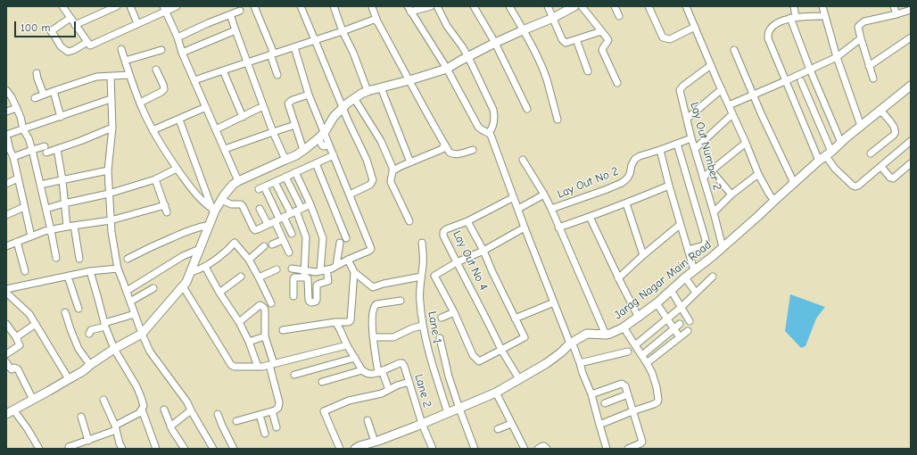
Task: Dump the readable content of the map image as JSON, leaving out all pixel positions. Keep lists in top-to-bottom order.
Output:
{
  "streets": {
    "main road": ["Jarag Nagar Main Road"],
    "street": [
      "Lay Out Number 2",
      "Lay Out No 2",
      "Lay Out No 4",
      "Lane 1",
      "Lane 2"
    ]
  },
  "crossings": [
    ["Lay Out Number 2", "Jarag Nagar Main Road"],
    ["Lay Out No 4", "Jarag Nagar Main Road"],
    ["Jarag Nagar Main Road", "Lane 1"],
    ["Jarag Nagar Main Road", "Lane 2"]
  ],
  "scale_bar": "100 m"
}
